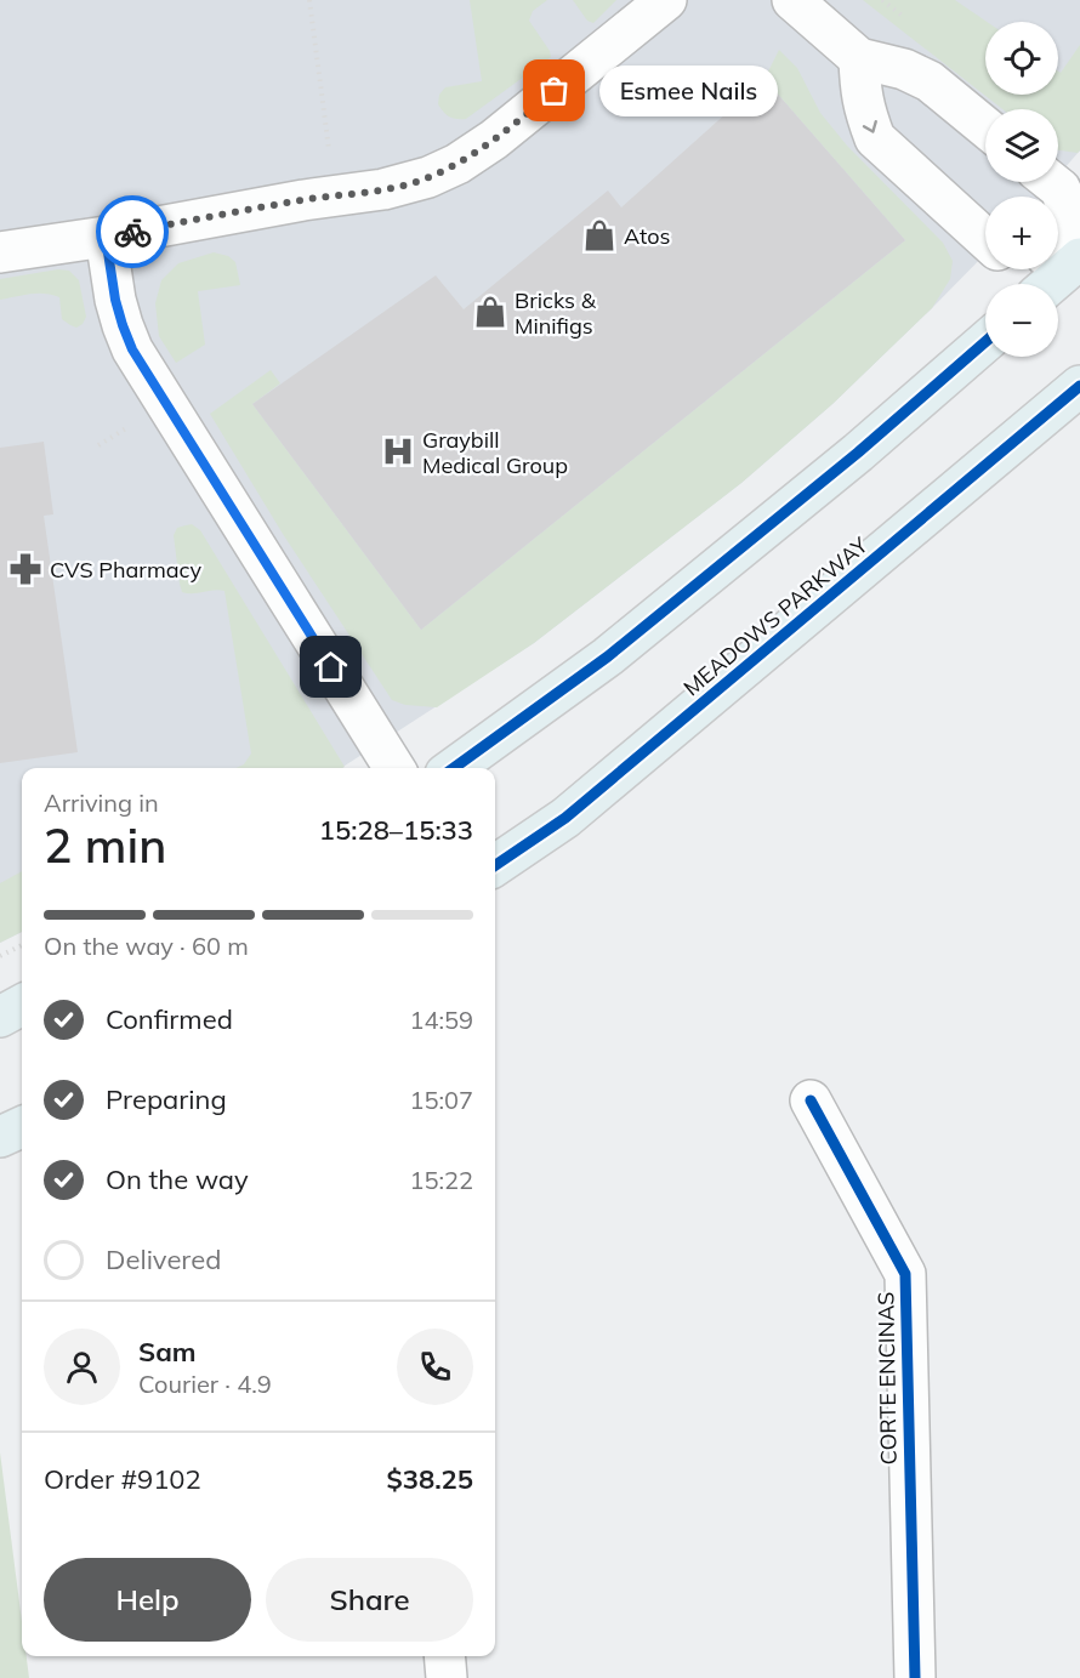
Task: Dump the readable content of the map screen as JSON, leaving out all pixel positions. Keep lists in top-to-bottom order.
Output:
{
  "streets": {
    "main road": ["MEADOWS PARKWAY"],
    "street": ["CORTE ENCINAS"]
  },
  "places": {
    "other": ["Esmee Nails"],
    "shop": ["Atos", "Bricks & Minifigs"],
    "hospital": ["Graybill Medical Group"],
    "pharmacy": ["CVS Pharmacy"]
  },
  "page": {
    "map_buttons": ["+", "−"],
    "bubble": "Esmee Nails",
    "heading": ["2 min", "Arriving in", "15:28–15:33"],
    "panel": [
      "Sam",
      "Courier · 4.9",
      "Order #9102",
      "$38.25"
    ],
    "bar": "On the way · 60 m",
    "list": [
      ["Confirmed", "14:59"],
      ["Preparing", "15:07"],
      ["On the way", "15:22"],
      "Delivered"
    ],
    "buttons": ["Help", "Share"]
  }
}
